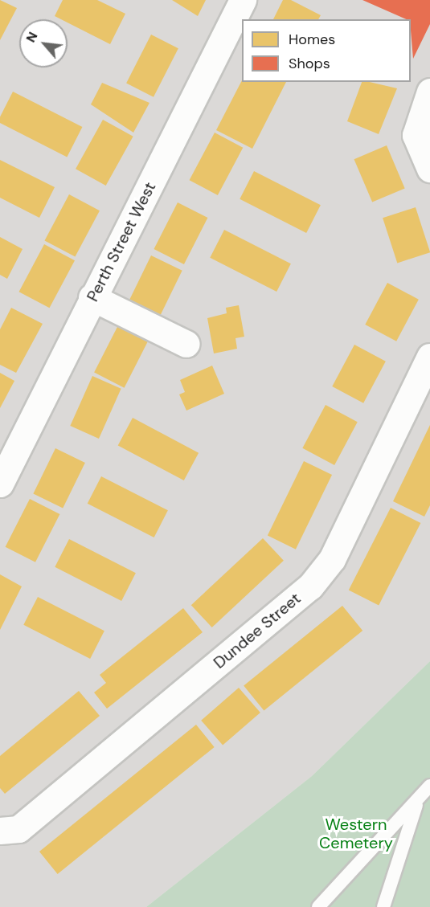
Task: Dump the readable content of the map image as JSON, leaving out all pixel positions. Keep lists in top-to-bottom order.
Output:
{
  "streets": {
    "street": ["Perth Street West", "Dundee Street"]
  },
  "parks": ["Western Cemetery"],
  "legend": ["Homes", "Shops"],
  "north": "top left"
}
